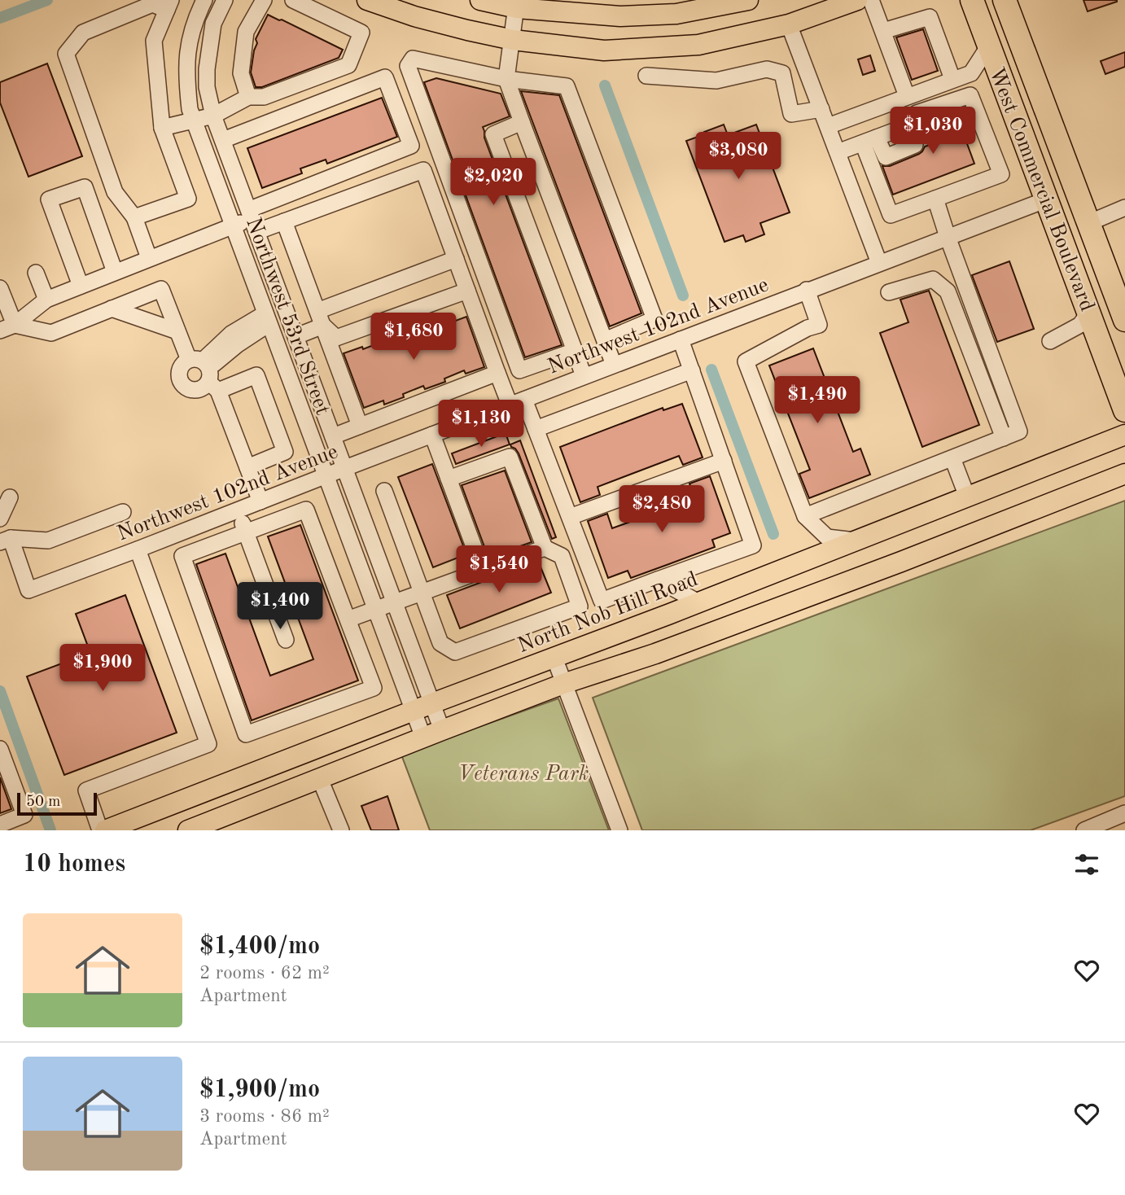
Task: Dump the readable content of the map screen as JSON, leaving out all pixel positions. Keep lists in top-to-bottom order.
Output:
{
  "streets": {
    "highway": ["West Commercial Boulevard"],
    "main road": ["North Nob Hill Road"],
    "street": ["Northwest 53rd Street", "Northwest 102nd Avenue"]
  },
  "crossings": [
    ["West Commercial Boulevard", "Northwest 102nd Avenue"],
    ["Northwest 53rd Street", "Northwest 102nd Avenue"],
    ["Northwest 53rd Street", "North Nob Hill Road"]
  ],
  "parks": ["Veterans Park"],
  "scale_bar": "50 m",
  "page": {
    "price": [
      "$1,030",
      "$3,080",
      "$2,020",
      "$1,680",
      "$1,490",
      "$1,130",
      "$2,480",
      "$1,540",
      "$1,400",
      "$1,900"
    ],
    "scale": "50 m",
    "heading": "10 homes",
    "list": [
      {
        "name": "$1,400/mo",
        "note": "2 rooms · 62 m² · Apartment"
      },
      {
        "name": "$1,900/mo",
        "note": "3 rooms · 86 m² · Apartment"
      }
    ]
  }
}
